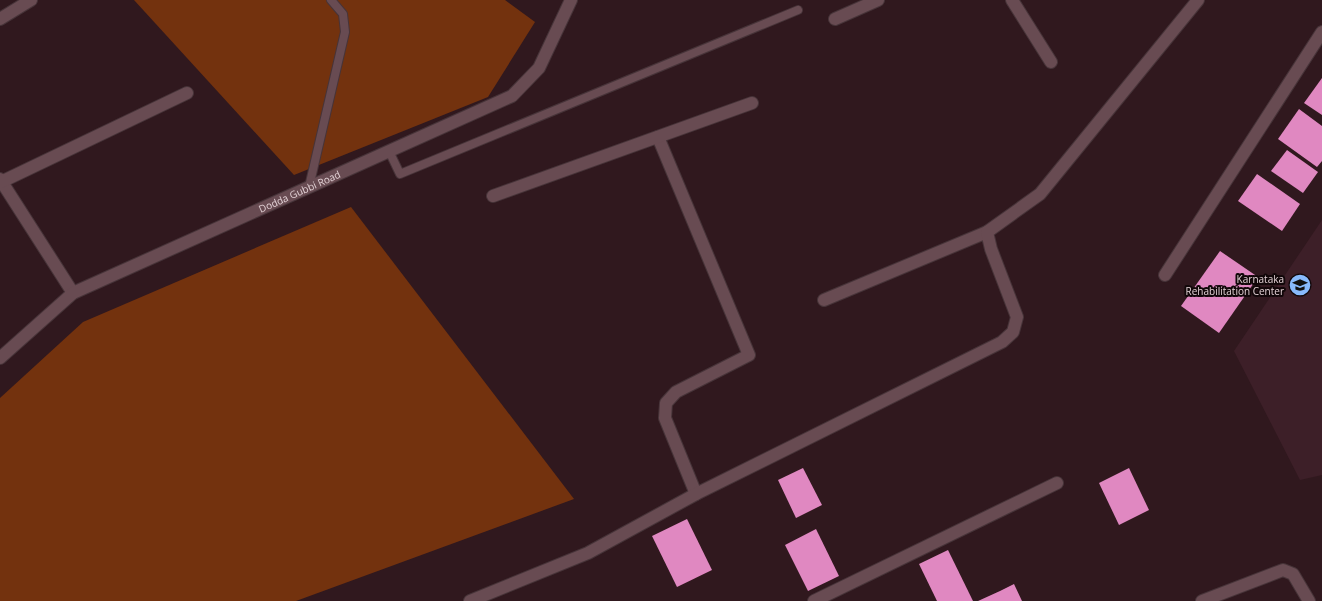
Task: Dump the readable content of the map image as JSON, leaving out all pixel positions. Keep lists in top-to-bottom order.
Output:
{
  "streets": {
    "street": ["Dodda Gubbi Road"]
  },
  "places": {
    "school or university": ["Karnataka Rehabilitation Center"]
  }
}
